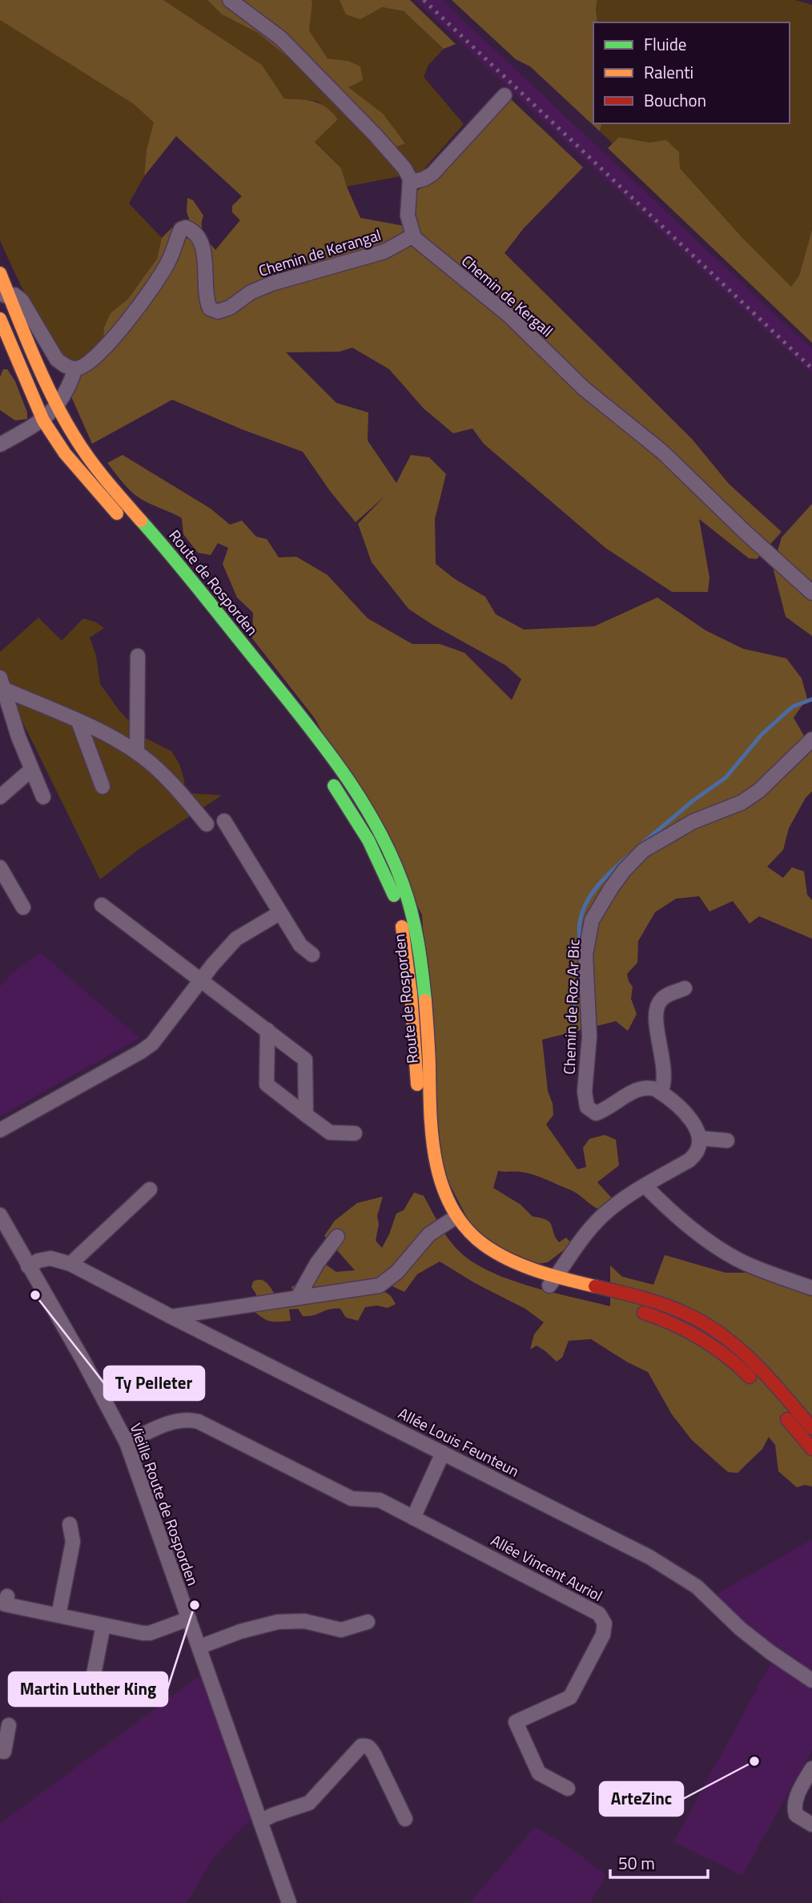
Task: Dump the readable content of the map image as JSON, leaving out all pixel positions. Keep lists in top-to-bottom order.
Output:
{
  "streets": {
    "main road": ["Route de Rosporden"],
    "street": [
      "Chemin de Kerangal",
      "Chemin de Kergall",
      "Chemin de Roz Ar Bic",
      "Allée Louis Feunteun",
      "Vieille Route de Rosporden",
      "Allée Vincent Auriol"
    ]
  },
  "crossings": [
    ["Chemin de Kerangal", "Chemin de Kergall"],
    ["Allée Louis Feunteun", "Vieille Route de Rosporden"],
    ["Vieille Route de Rosporden", "Allée Vincent Auriol"]
  ],
  "places": ["Ty Pelleter", "Martin Luther King", "ArteZinc"],
  "legend": ["Fluide", "Ralenti", "Bouchon"],
  "scale_bar": "50 m"
}
